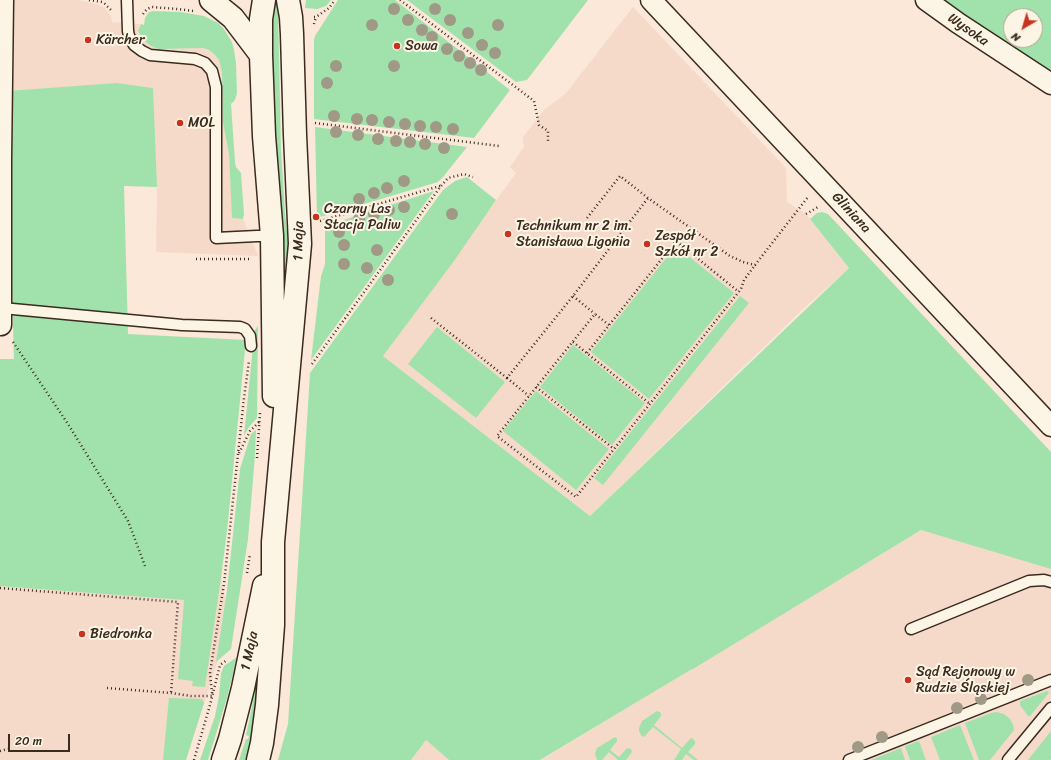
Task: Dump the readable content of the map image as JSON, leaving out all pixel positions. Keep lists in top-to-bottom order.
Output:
{
  "streets": {
    "street": ["Wysoka", "Gliniana", "1 Maja"]
  },
  "places": [
    "Kärcher",
    "Sowa",
    "MOL",
    "Czarny Las Stacja Paliw",
    "Technikum nr 2 im. Stanisława Ligonia",
    "Zespół Szkół nr 2",
    "Biedronka",
    "Sąd Rejonowy w Rudzie Śląskiej"
  ],
  "scale_bar": "20 m",
  "north": "bottom left"
}
